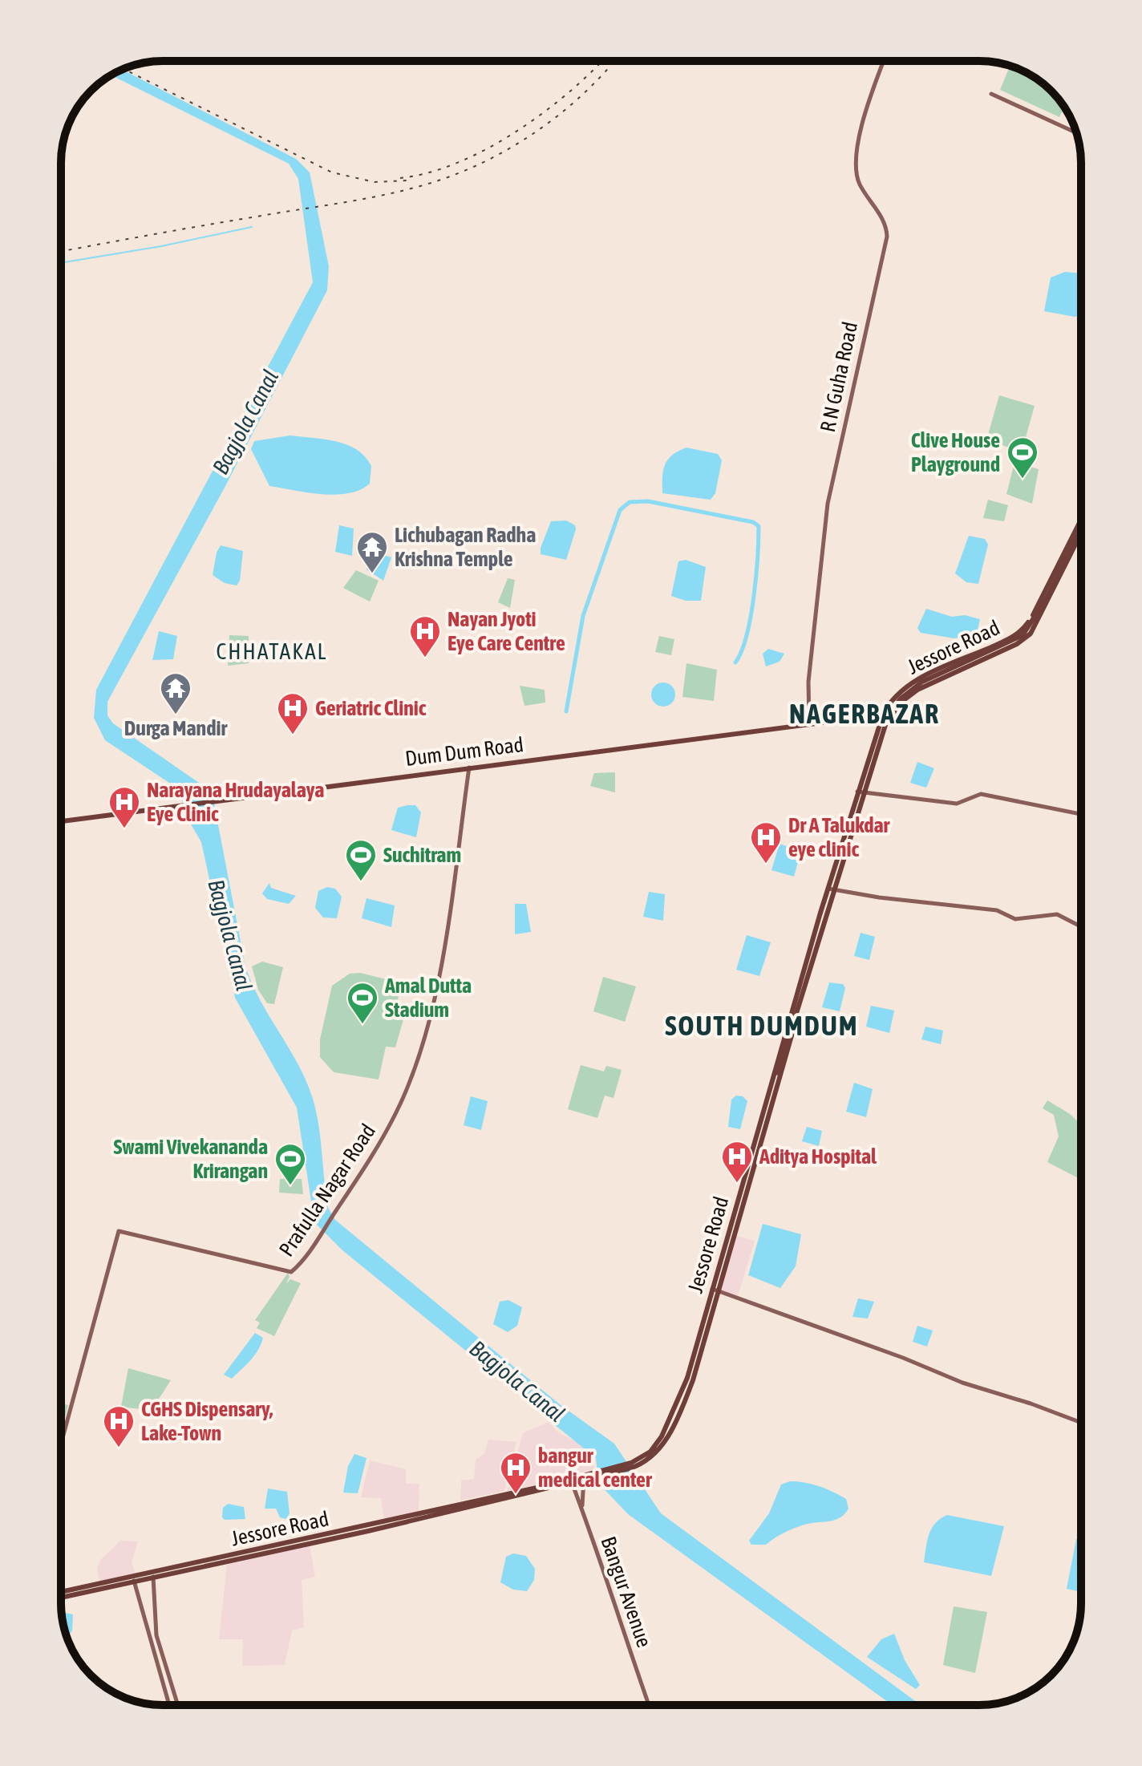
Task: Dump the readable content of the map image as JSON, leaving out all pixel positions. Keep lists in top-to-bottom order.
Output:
{
  "streets": {
    "main road": ["Jessore Road", "Dum Dum Road"],
    "street": ["R N Guha Road", "Prafulla Nagar Road", "Bangur Avenue"]
  },
  "crossings": [
    ["R N Guha Road", "Dum Dum Road"],
    ["Jessore Road", "Dum Dum Road"],
    ["Jessore Road", "Bangur Avenue"],
    ["Dum Dum Road", "Prafulla Nagar Road"]
  ],
  "districts": ["CHHATAKAL", "NAGERBAZAR", "SOUTH DUMDUM"],
  "water": ["Bagjola Canal"],
  "places": {
    "sports": [
      "Clive House Playground",
      "Suchitram",
      "Amal Dutta Stadium",
      "Swami Vivekananda Krirangan"
    ],
    "temple": ["Lichubagan Radha Krishna Temple", "Durga Mandir"],
    "hospital": [
      "Nayan Jyoti Eye Care Centre",
      "Geriatric Clinic",
      "Narayana Hrudayalaya Eye Clinic",
      "Dr A Talukdar eye clinic",
      "Aditya Hospital",
      "CGHS Dispensary, Lake-Town",
      "bangur medical center"
    ]
  }
}
